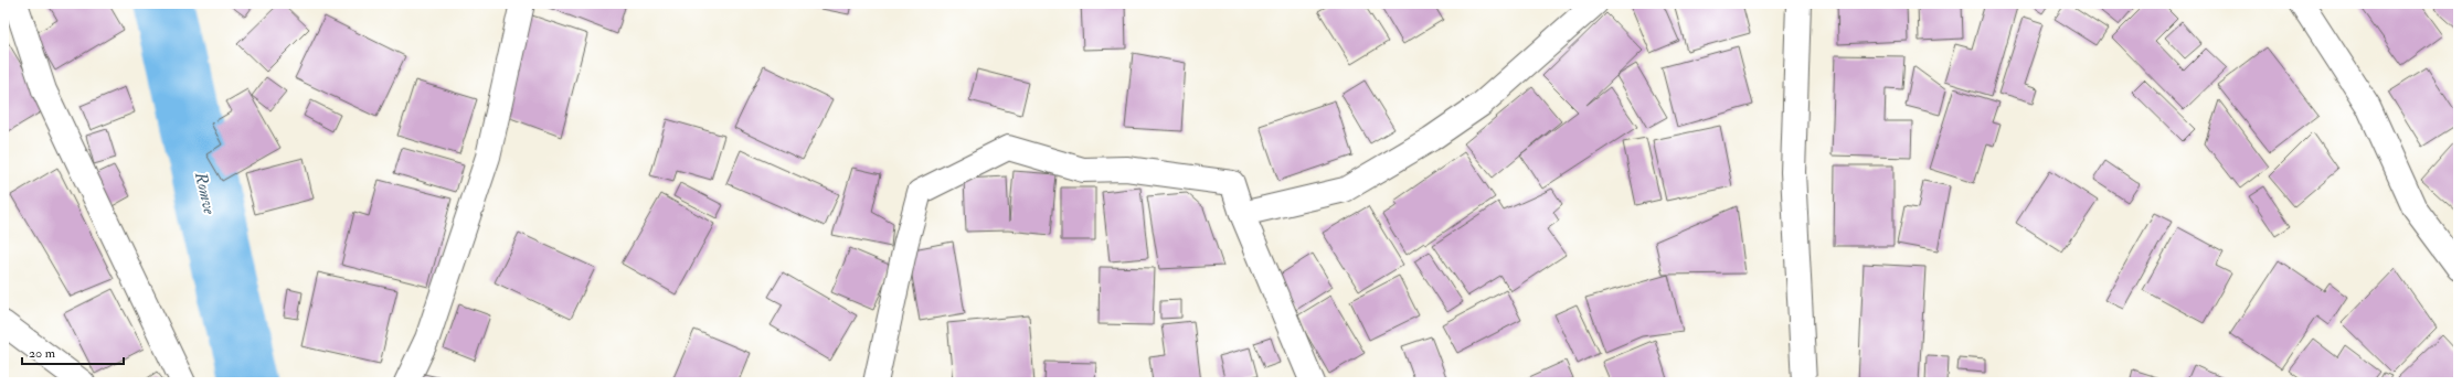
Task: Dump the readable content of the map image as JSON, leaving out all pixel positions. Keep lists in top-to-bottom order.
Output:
{
  "water": ["Romve"],
  "scale_bar": "20 m"
}
